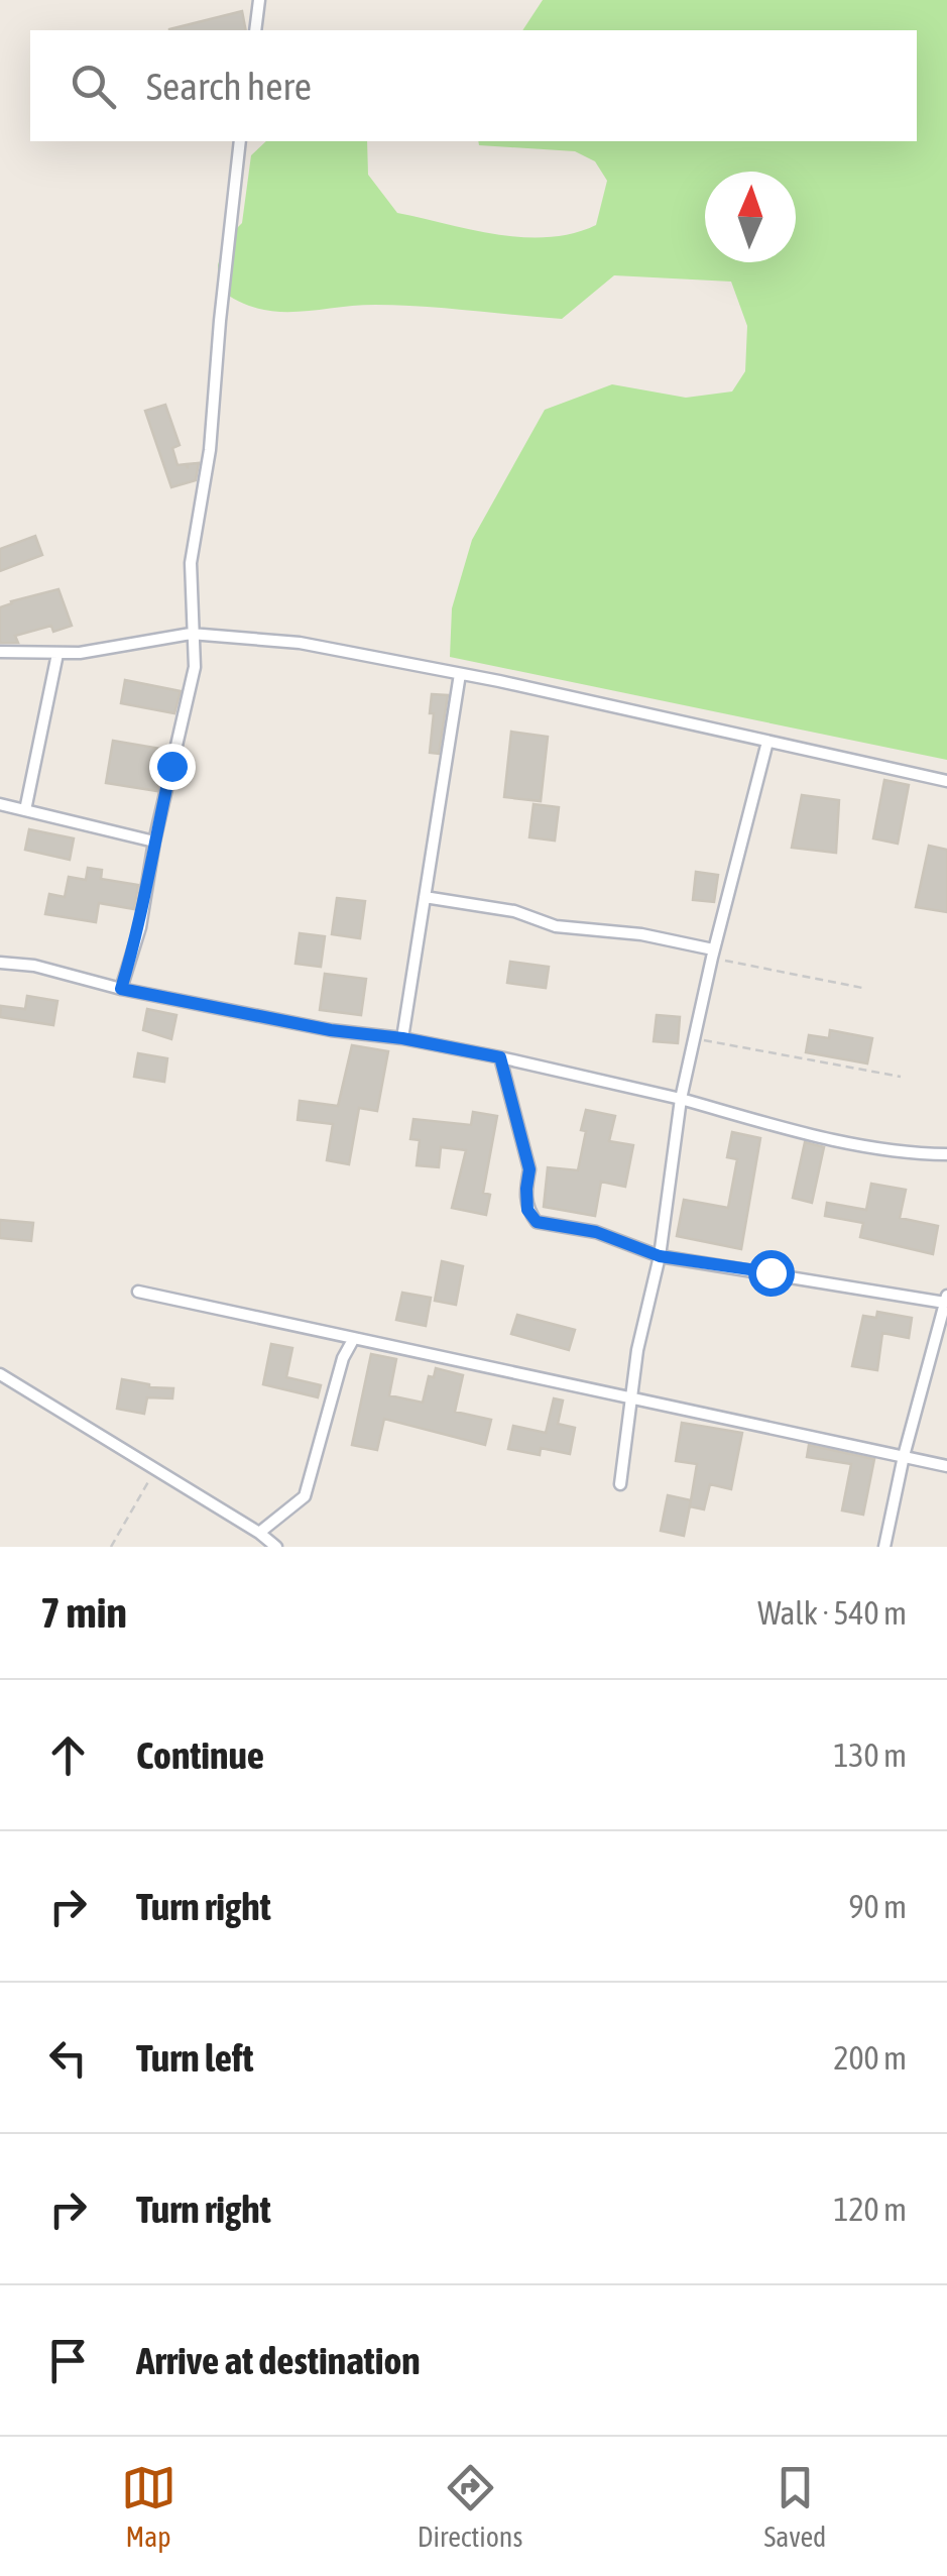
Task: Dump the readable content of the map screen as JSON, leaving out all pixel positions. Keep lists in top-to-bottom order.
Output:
{
  "north": "top",
  "page": {
    "search": "Search here",
    "heading": ["7 min", "Walk · 540 m"],
    "list": [
      ["Continue", "130 m"],
      ["Turn right", "90 m"],
      ["Turn left", "200 m"],
      ["Turn right", "120 m"],
      "Arrive at destination"
    ],
    "nav": ["Map", "Directions", "Saved"]
  }
}
